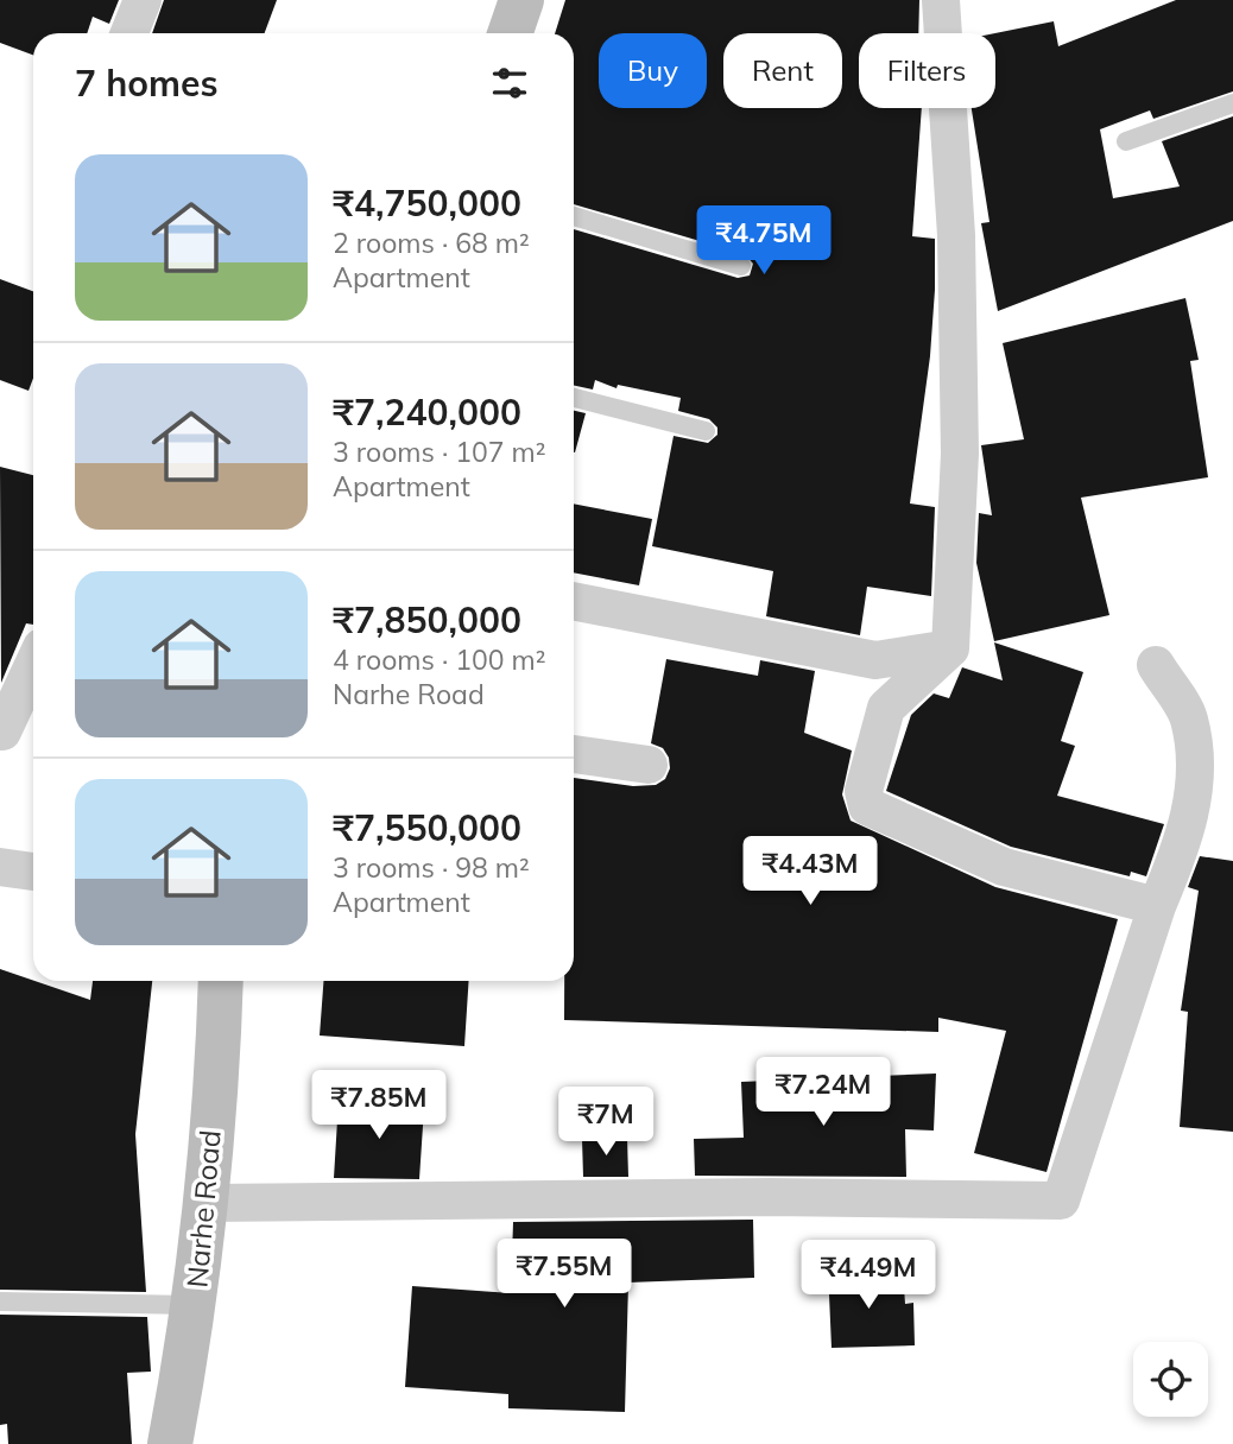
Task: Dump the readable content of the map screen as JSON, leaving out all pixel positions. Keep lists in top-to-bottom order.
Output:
{
  "streets": {
    "street": ["Narhe Road"]
  },
  "page": {
    "chip": ["Buy", "Rent", "Filters"],
    "heading": "7 homes",
    "list": [
      {
        "name": "₹4,750,000",
        "note": "2 rooms · 68 m² · Apartment"
      },
      {
        "name": "₹7,240,000",
        "note": "3 rooms · 107 m² · Apartment"
      },
      {
        "name": "₹7,850,000",
        "note": "4 rooms · 100 m² · Narhe Road"
      },
      {
        "name": "₹7,550,000",
        "note": "3 rooms · 98 m² · Apartment"
      }
    ],
    "price": [
      "₹4.75M",
      "₹4.43M",
      "₹7.24M",
      "₹7.85M",
      "₹7M",
      "₹7.55M",
      "₹4.49M"
    ]
  }
}
